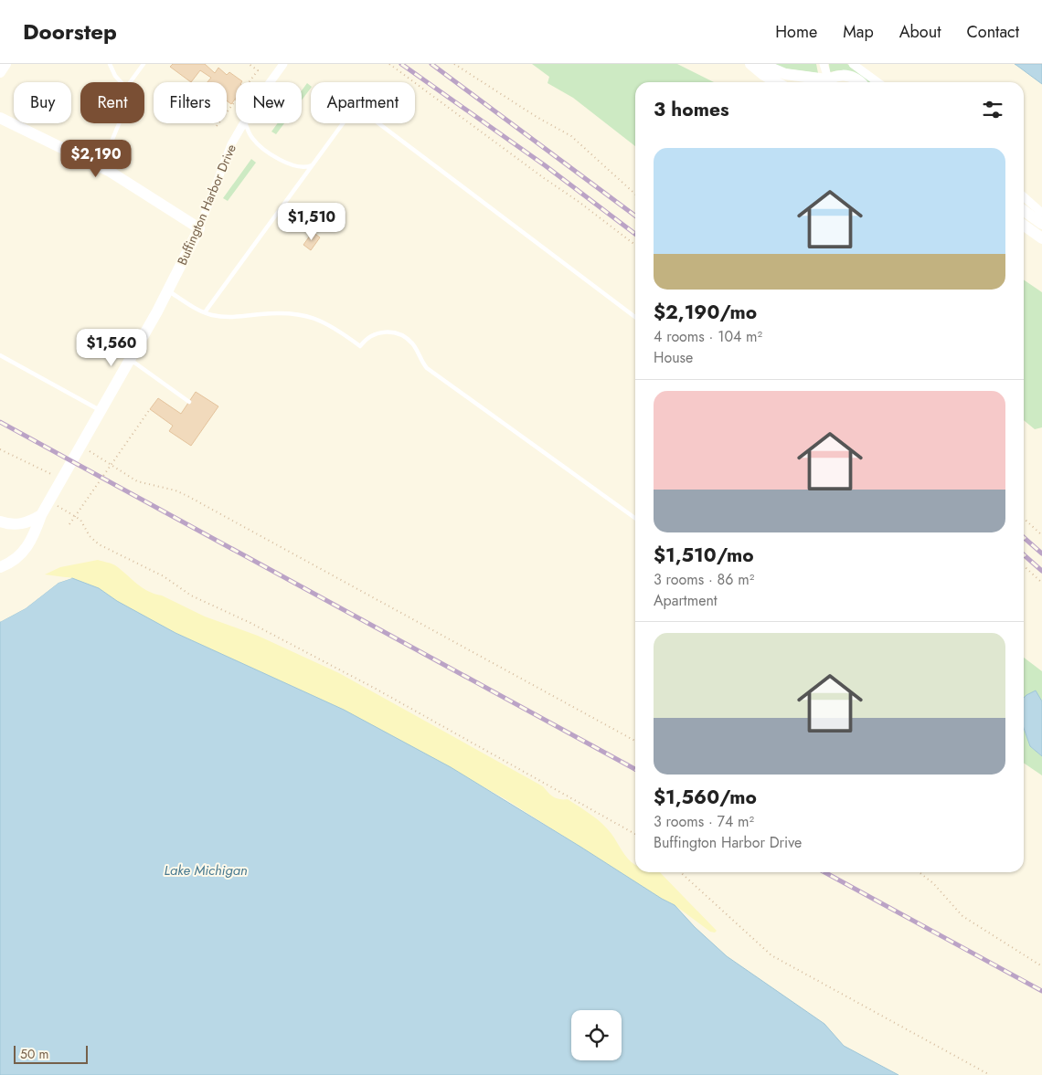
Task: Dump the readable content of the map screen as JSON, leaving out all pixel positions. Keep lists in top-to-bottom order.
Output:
{
  "streets": {
    "street": ["Buffington Harbor Drive"]
  },
  "water": ["Lake Michigan"],
  "scale_bar": "50 m",
  "page": {
    "header": "Doorstep",
    "nav": [
      "Home",
      "Map",
      "About",
      "Contact"
    ],
    "chip": [
      "Buy",
      "Rent",
      "Filters",
      "New",
      "Apartment"
    ],
    "heading": "3 homes",
    "list": [
      {
        "name": "$2,190/mo",
        "note": "4 rooms · 104 m² · House"
      },
      {
        "name": "$1,510/mo",
        "note": "3 rooms · 86 m² · Apartment"
      },
      {
        "name": "$1,560/mo",
        "note": "3 rooms · 74 m² · Buffington Harbor Drive"
      }
    ],
    "price": ["$2,190", "$1,510", "$1,560"],
    "scale": "50 m"
  }
}
